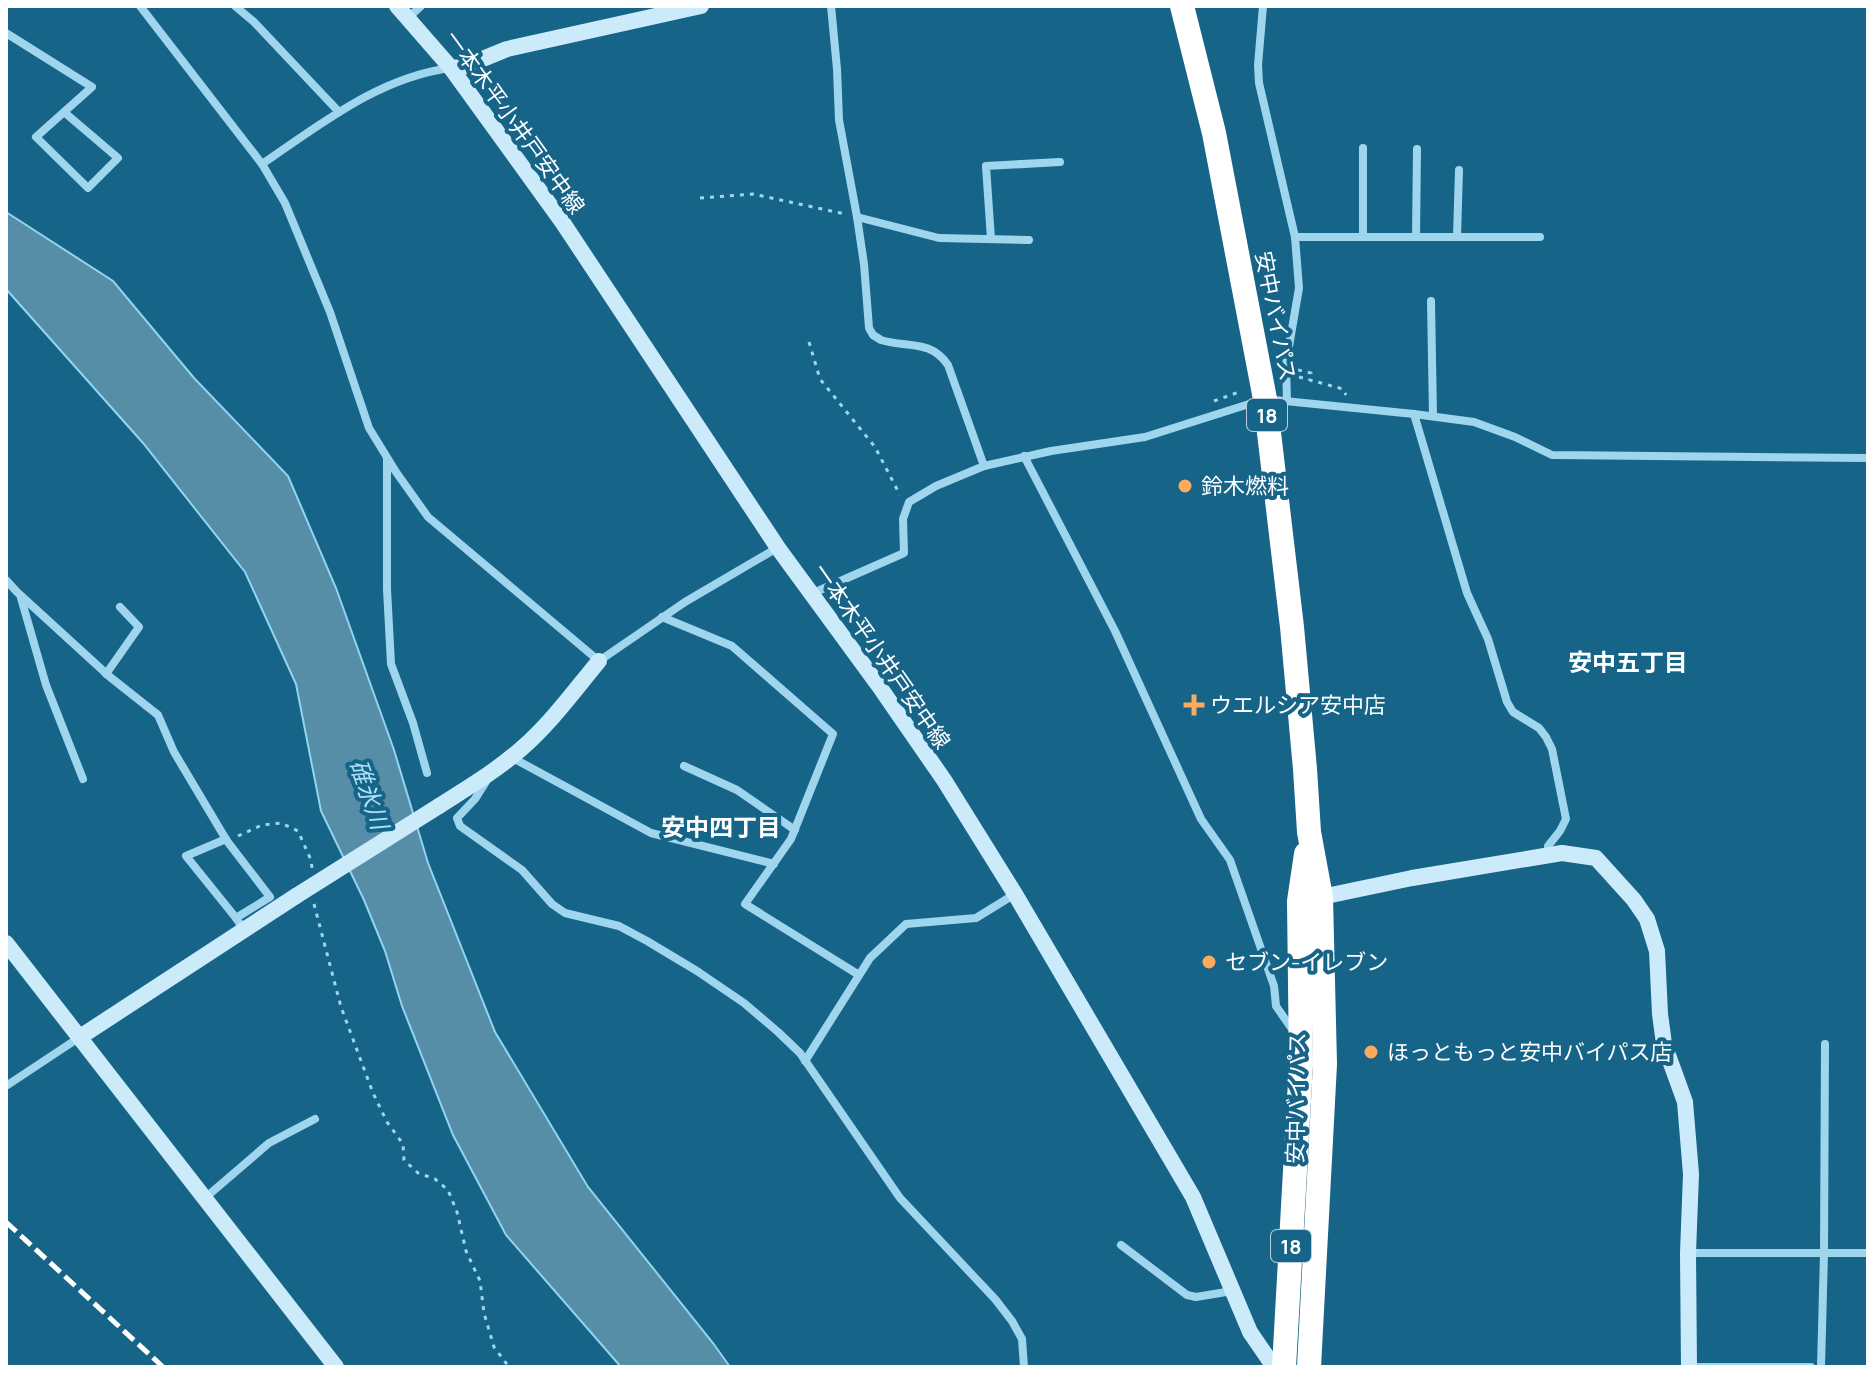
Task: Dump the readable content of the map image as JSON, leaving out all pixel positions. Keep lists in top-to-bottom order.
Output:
{
  "streets": {
    "highway": ["安中バイパス", "18"],
    "street": ["一本木平小井戸安中線"]
  },
  "districts": ["安中五丁目", "安中四丁目"],
  "water": ["碓氷川"],
  "places": {
    "other": ["鈴木燃料", "セブン-イレブン", "ほっともっと安中バイパス店"],
    "health": ["ウエルシア安中店"]
  }
}
